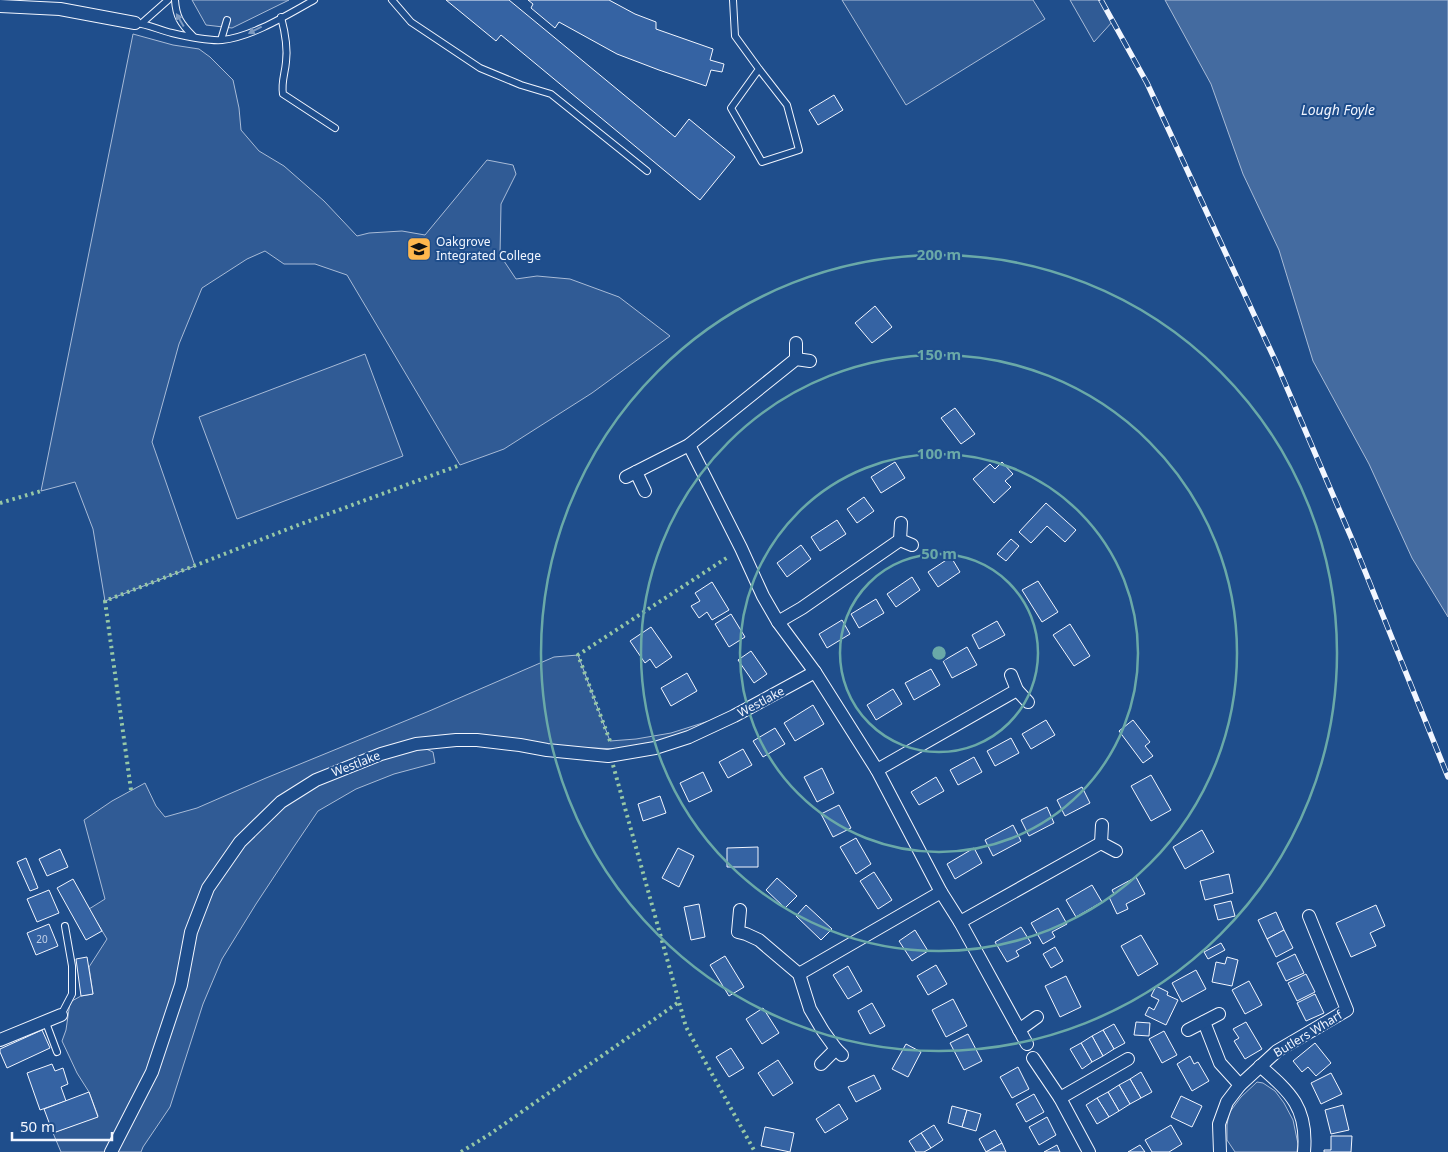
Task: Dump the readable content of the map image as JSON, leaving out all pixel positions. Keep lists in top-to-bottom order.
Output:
{
  "streets": {
    "street": ["Westlake", "Butlers Wharf"]
  },
  "water": ["Lough Foyle"],
  "places": {
    "school or university": ["Oakgrove Integrated College"]
  },
  "house_numbers": ["20"],
  "scale_bar": "50 m",
  "rings": [
    "200 m",
    "150 m",
    "100 m",
    "50 m"
  ]
}
